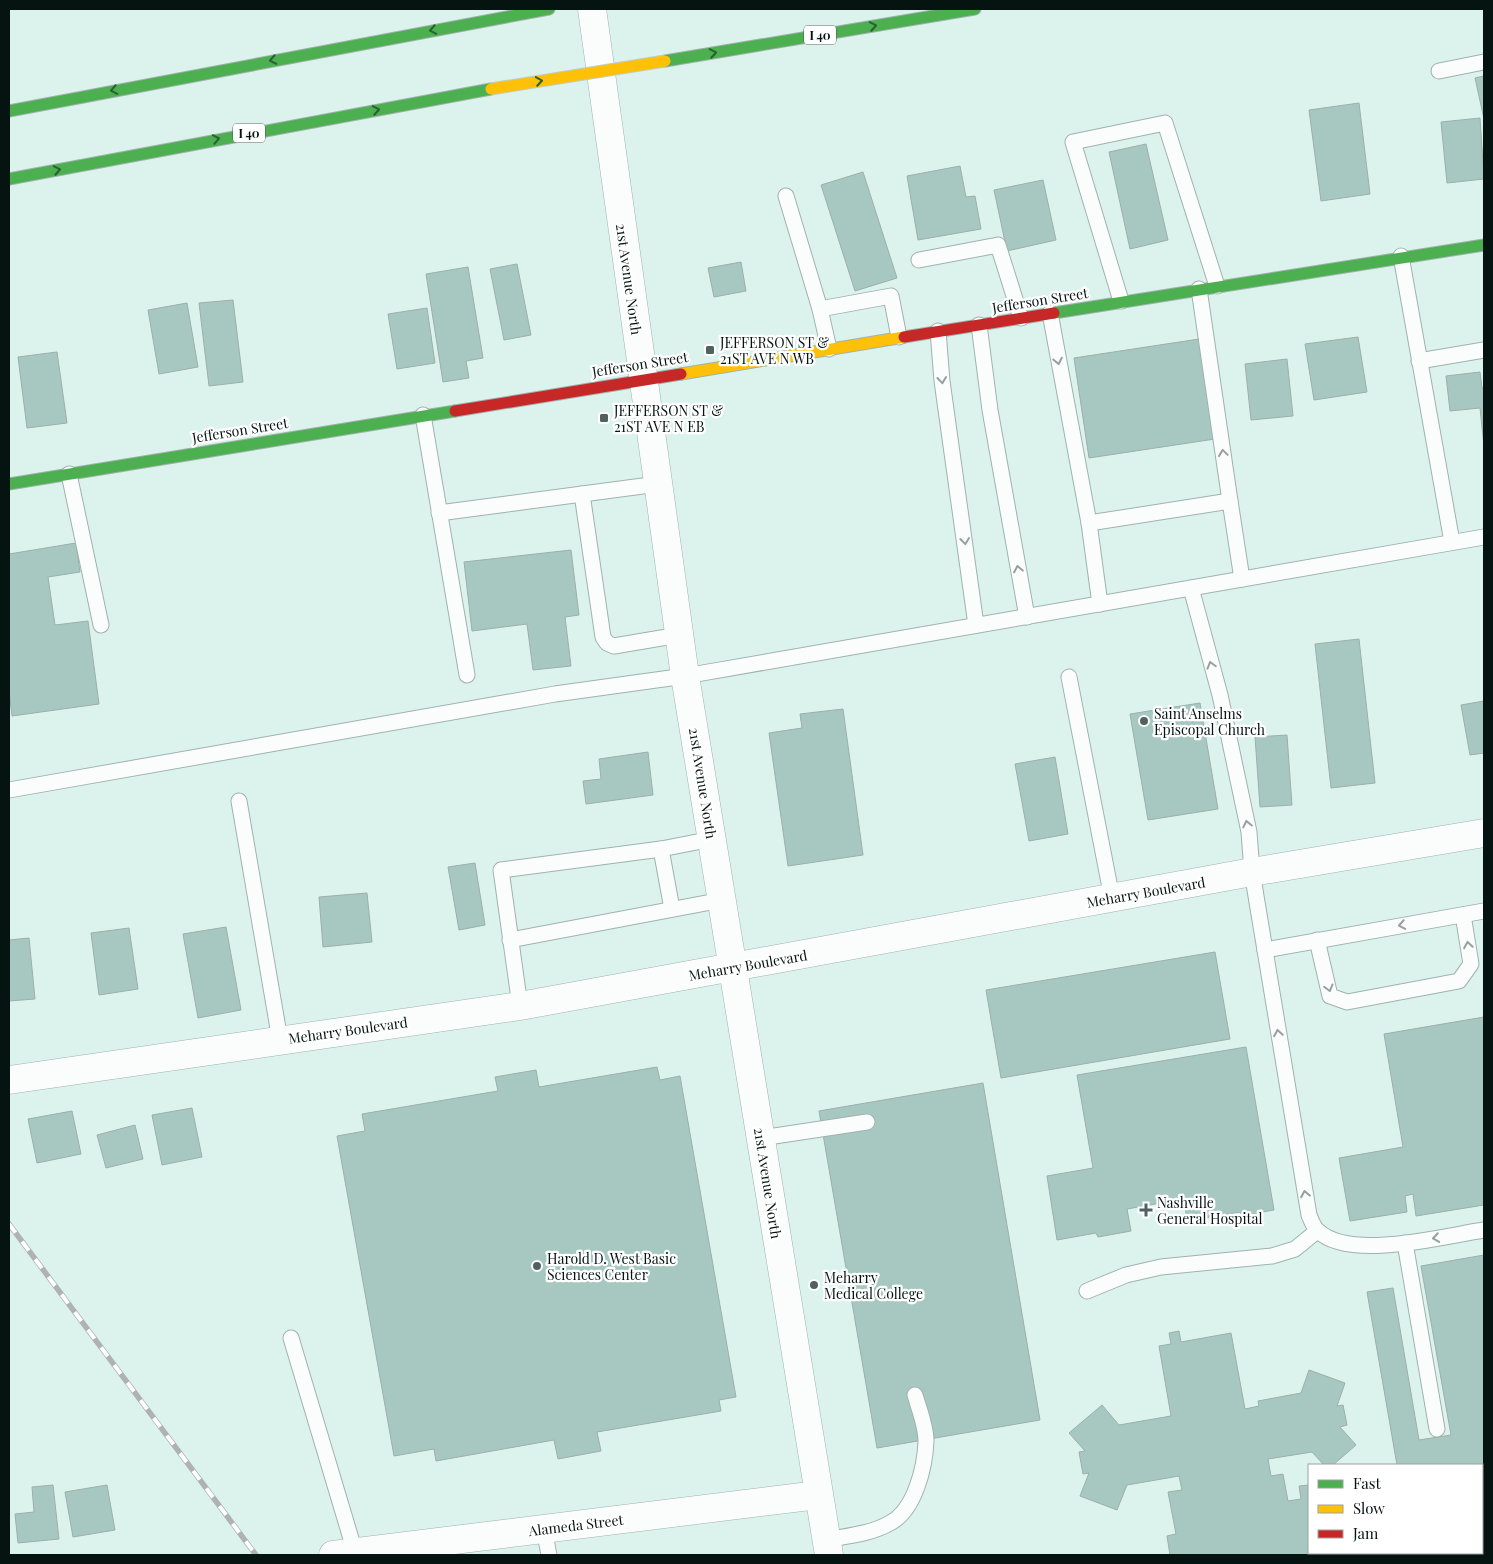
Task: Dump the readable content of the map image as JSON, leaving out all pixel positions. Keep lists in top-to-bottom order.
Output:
{
  "streets": {
    "main road": ["I 40", "Jefferson Street"],
    "street": ["21st Avenue North", "Meharry Boulevard", "Alameda Street"]
  },
  "crossings": [
    ["21st Avenue North", "Jefferson Street"],
    ["21st Avenue North", "Meharry Boulevard"],
    ["21st Avenue North", "Alameda Street"]
  ],
  "places": {
    "transit": ["JEFFERSON ST & 21ST AVE N WB", "JEFFERSON ST & 21ST AVE N EB"],
    "other": ["Saint Anselms Episcopal Church", "Harold D. West Basic Sciences Center", "Meharry Medical College"],
    "health": ["Nashville General Hospital"]
  },
  "legend": ["Fast", "Slow", "Jam"]
}
